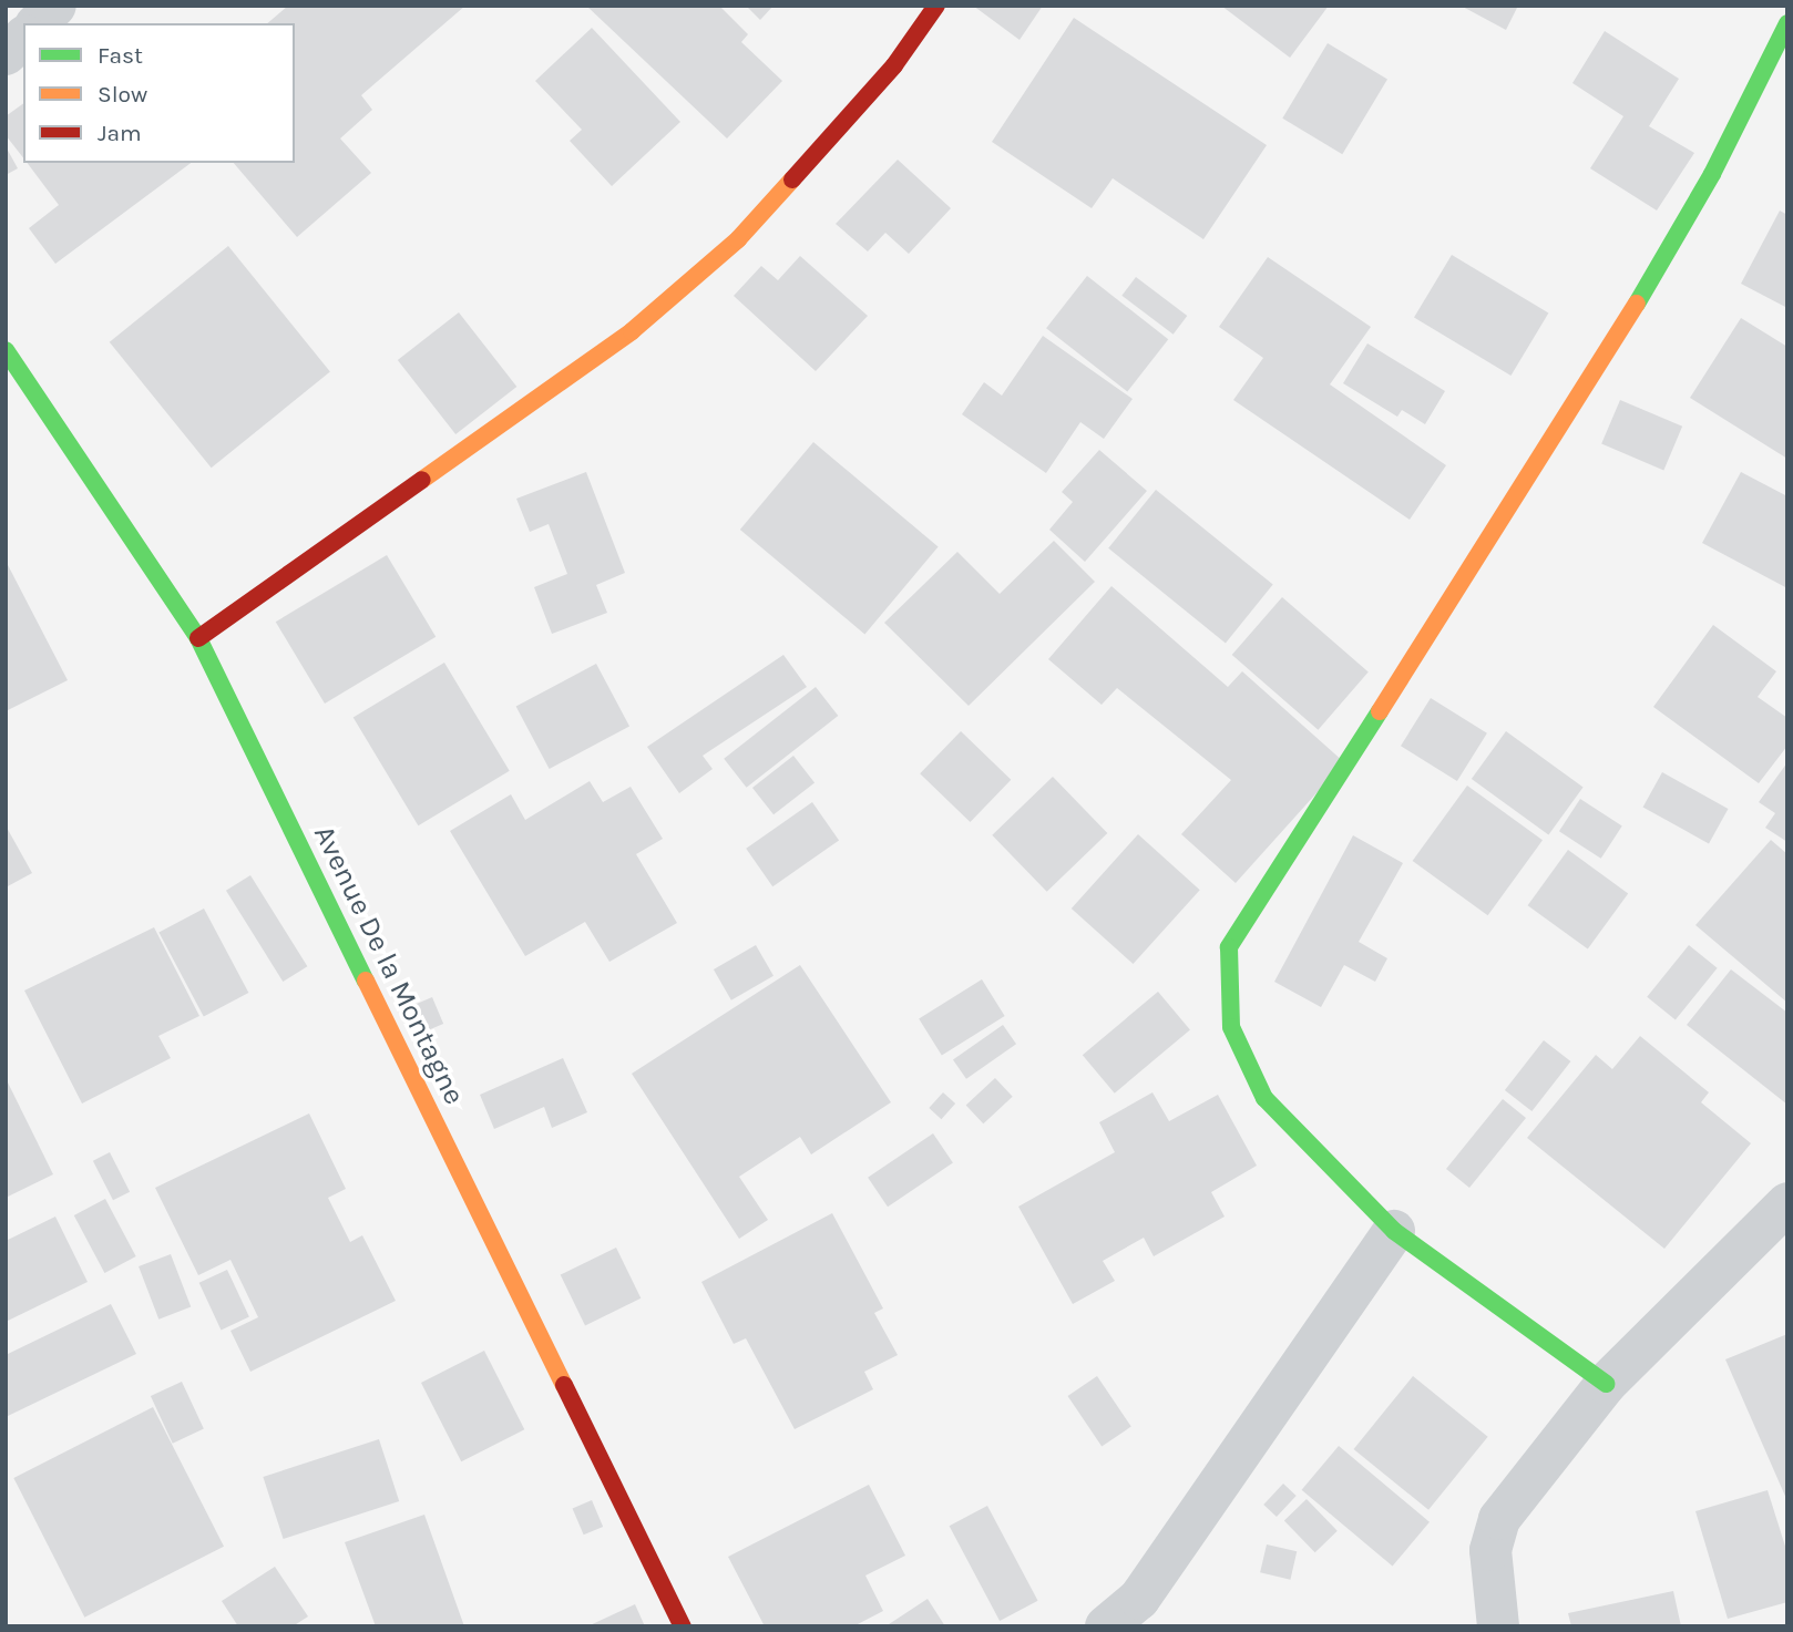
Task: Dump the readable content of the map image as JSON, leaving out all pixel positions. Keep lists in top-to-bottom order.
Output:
{
  "streets": {
    "street": ["Avenue De la Montagne"]
  },
  "legend": ["Fast", "Slow", "Jam"]
}
